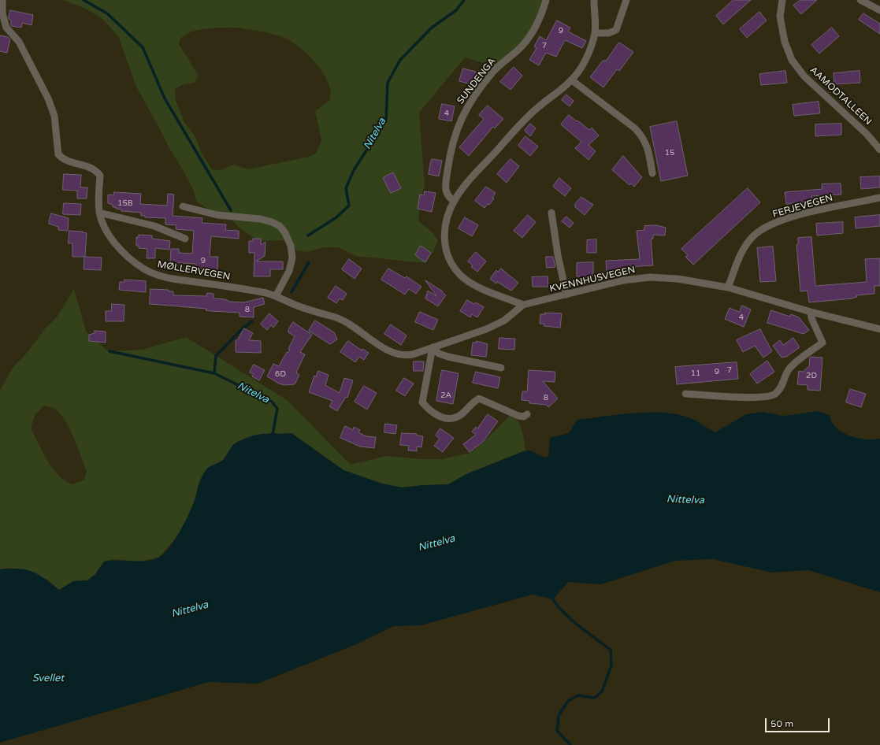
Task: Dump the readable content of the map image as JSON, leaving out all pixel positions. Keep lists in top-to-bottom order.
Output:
{
  "streets": {
    "street": [
      "SUNDENGA",
      "AAMODTALLEEN",
      "FERJEVEGEN",
      "MØLLERVEGEN",
      "KVENNHUSVEGEN"
    ]
  },
  "crossings": [
    ["FERJEVEGEN", "KVENNHUSVEGEN"],
    ["MØLLERVEGEN", "KVENNHUSVEGEN"]
  ],
  "water": ["Nitelva", "Nittelva", "Svellet"],
  "house_numbers": [
    "9",
    "7",
    "4",
    "15",
    "15B",
    "9",
    "8",
    "4",
    "7",
    "9",
    "11",
    "6D",
    "2D",
    "2A",
    "8"
  ],
  "scale_bar": "50 m"
}
